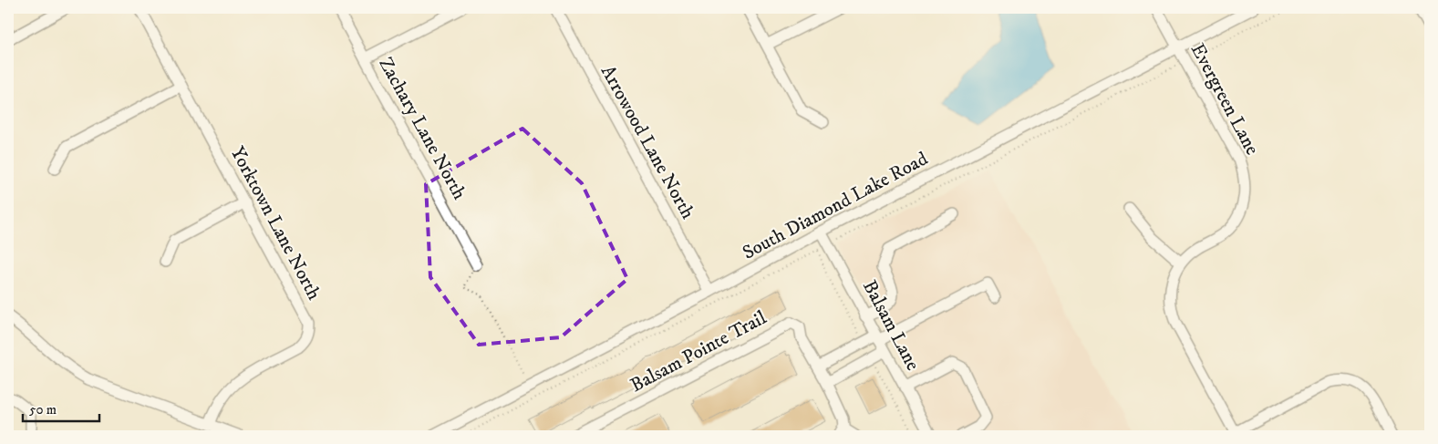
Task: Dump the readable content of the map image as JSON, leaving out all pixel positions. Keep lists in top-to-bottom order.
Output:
{
  "streets": {
    "street": [
      "Evergreen Lane",
      "Zachary Lane North",
      "Arrowood Lane North",
      "South Diamond Lake Road",
      "Yorktown Lane North",
      "Balsam Lane",
      "Balsam Pointe Trail"
    ]
  },
  "crossings": [
    ["Evergreen Lane", "South Diamond Lake Road"],
    ["Arrowood Lane North", "South Diamond Lake Road"],
    ["South Diamond Lake Road", "Balsam Lane"]
  ],
  "scale_bar": "50 m"
}
